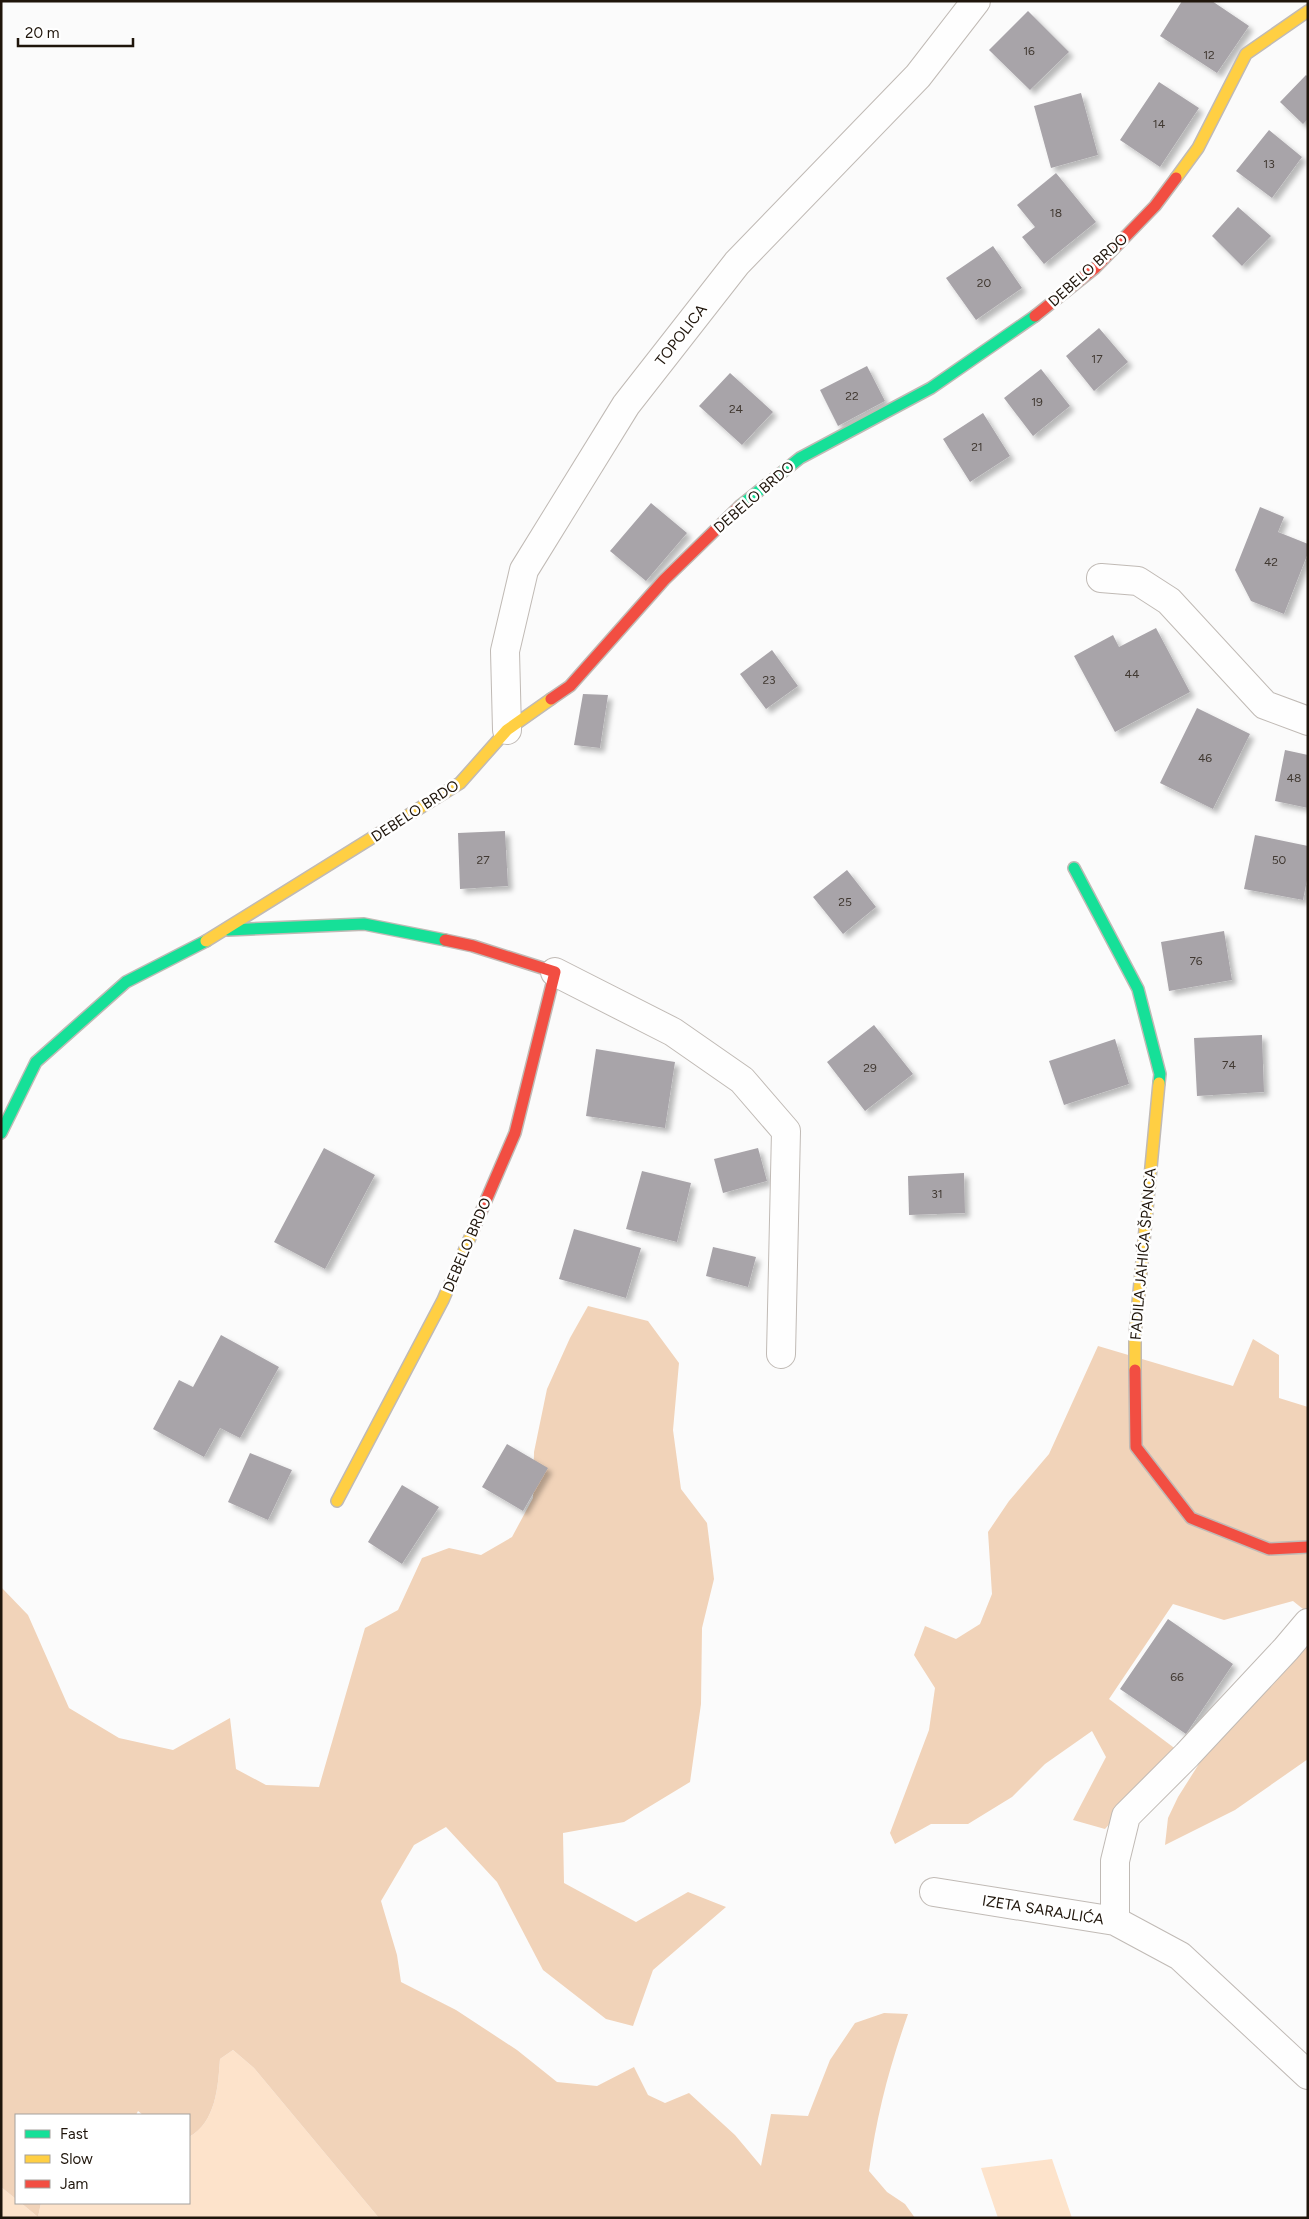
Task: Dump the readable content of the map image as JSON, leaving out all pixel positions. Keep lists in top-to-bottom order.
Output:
{
  "streets": {
    "street": [
      "DEBELO BRDO",
      "TOPOLICA",
      "FADILA JAHIĆA ŠPANCA",
      "IZETA SARAJLIĆA"
    ]
  },
  "crossings": [
    ["DEBELO BRDO", "TOPOLICA"]
  ],
  "house_numbers": [
    "16",
    "12",
    "14",
    "13",
    "18",
    "20",
    "17",
    "22",
    "19",
    "24",
    "21",
    "42",
    "44",
    "23",
    "46",
    "48",
    "27",
    "50",
    "25",
    "76",
    "74",
    "29",
    "31",
    "66"
  ],
  "legend": ["Fast", "Slow", "Jam"],
  "scale_bar": "20 m"
}
